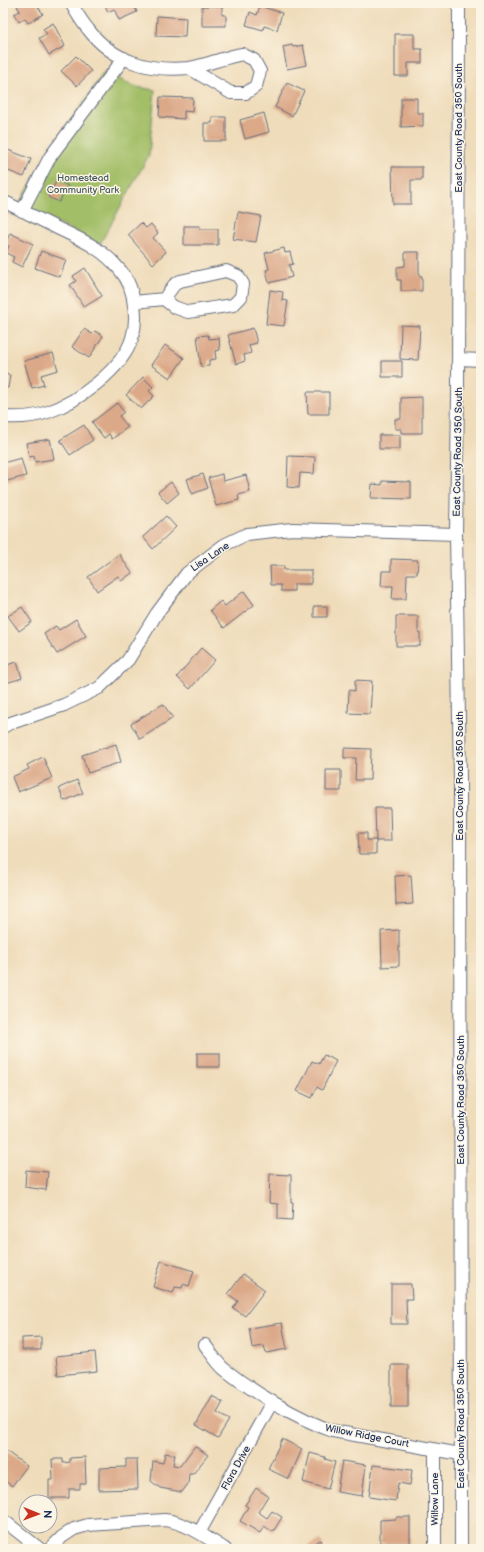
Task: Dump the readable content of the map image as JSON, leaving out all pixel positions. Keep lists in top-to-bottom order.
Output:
{
  "streets": {
    "street": [
      "East County Road 350 South",
      "Lisa Lane",
      "Willow Ridge Court",
      "Flora Drive",
      "Willow Lane"
    ]
  },
  "crossings": [
    ["East County Road 350 South", "Lisa Lane"],
    ["East County Road 350 South", "Willow Ridge Court"],
    ["Willow Ridge Court", "Flora Drive"],
    ["Willow Ridge Court", "Willow Lane"]
  ],
  "parks": ["Homestead Community Park"],
  "north": "right"
}
